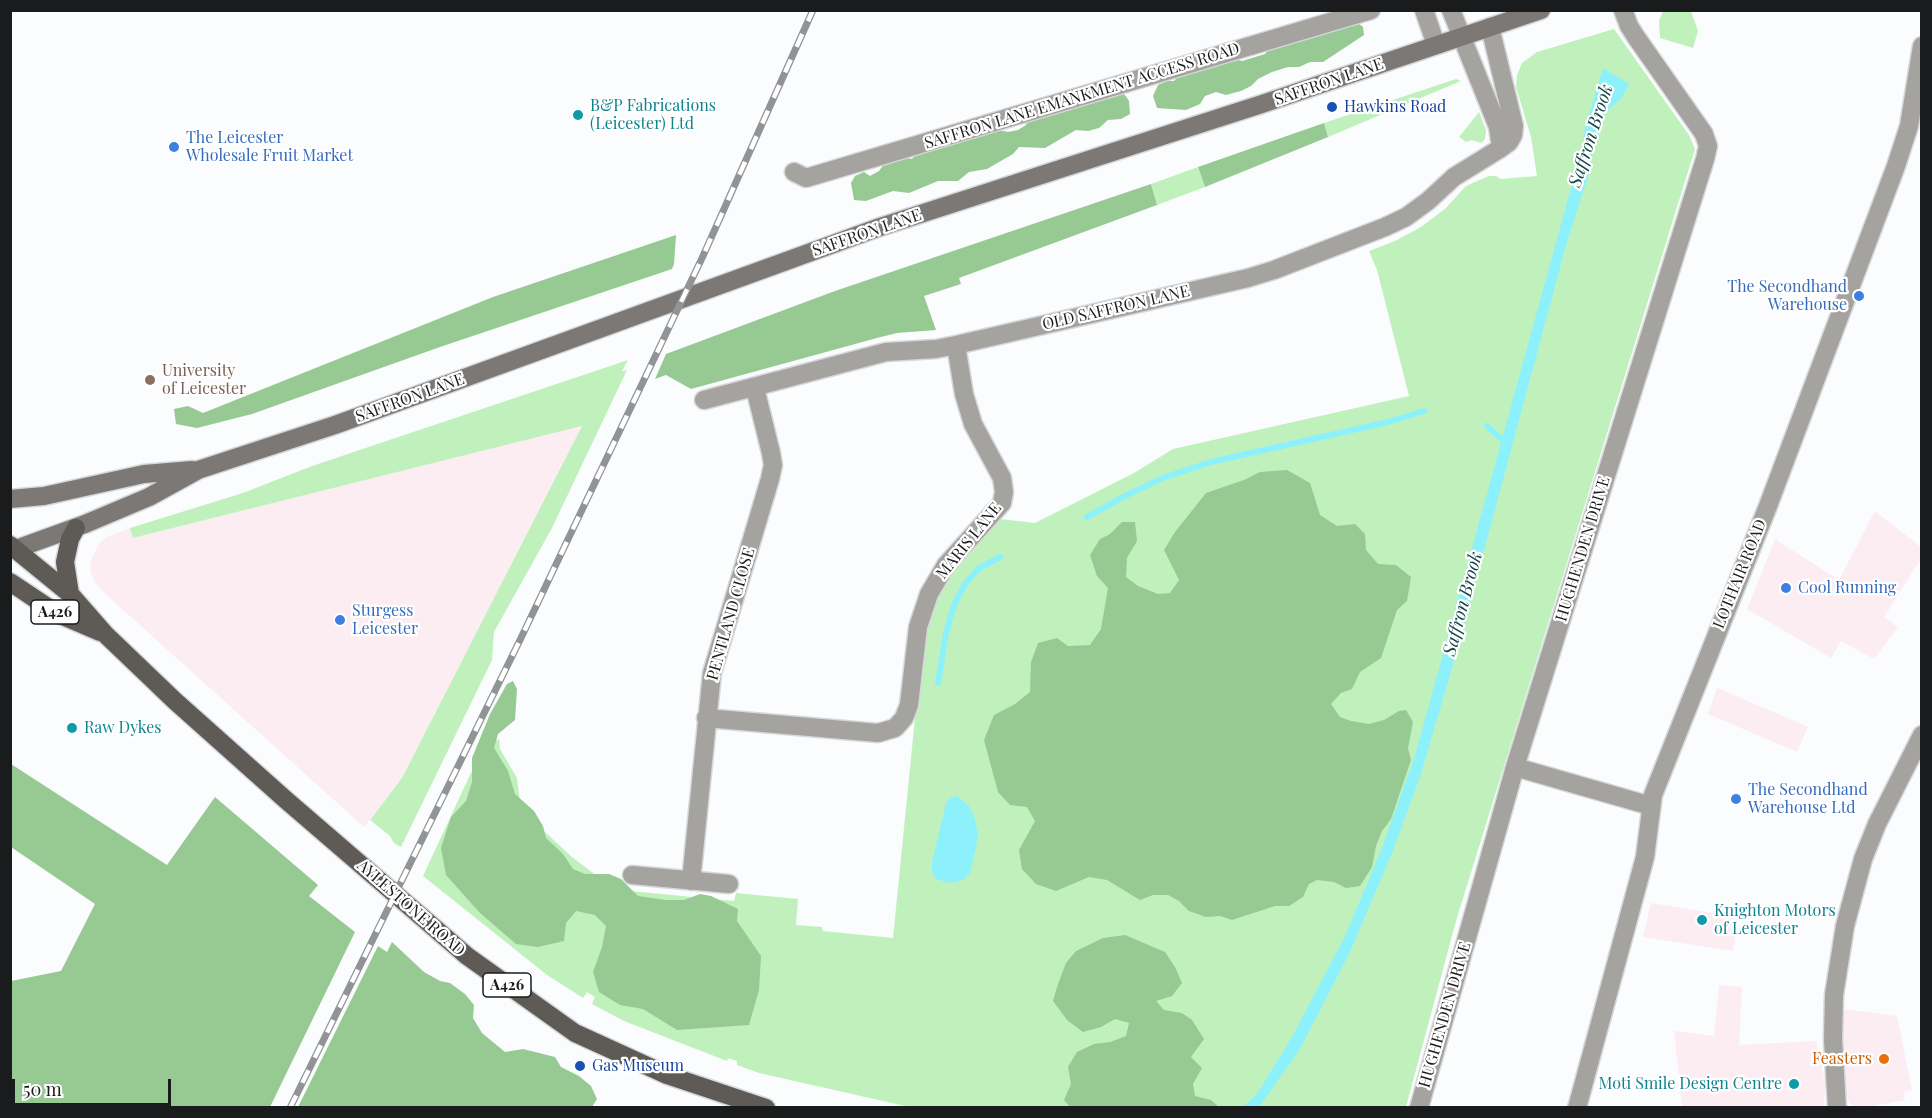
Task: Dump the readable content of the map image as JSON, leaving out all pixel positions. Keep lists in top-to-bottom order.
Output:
{
  "streets": {
    "main road": ["SAFFRON LANE", "A426", "AYLESTONE ROAD"],
    "street": [
      "SAFFRON LANE EMANKMENT ACCESS ROAD",
      "OLD SAFFRON LANE",
      "MARIS LANE",
      "HUGHENDEN DRIVE",
      "LOTHAIR ROAD",
      "PENTLAND CLOSE"
    ]
  },
  "crossings": [
    ["SAFFRON LANE", "AYLESTONE ROAD"],
    ["OLD SAFFRON LANE", "MARIS LANE"],
    ["OLD SAFFRON LANE", "PENTLAND CLOSE"],
    ["MARIS LANE", "PENTLAND CLOSE"]
  ],
  "water": ["Saffron Brook"],
  "places": [
    "Hawkins Road",
    "B&P Fabrications (Leicester) Ltd",
    "The Leicester Wholesale Fruit Market",
    "The Secondhand Warehouse",
    "University of Leicester",
    "Cool Running",
    "Sturgess Leicester",
    "Raw Dykes",
    "The Secondhand Warehouse Ltd",
    "Knighton Motors of Leicester",
    "Feasters",
    "Gas Museum",
    "Moti Smile Design Centre"
  ],
  "scale_bar": "50 m"
}
